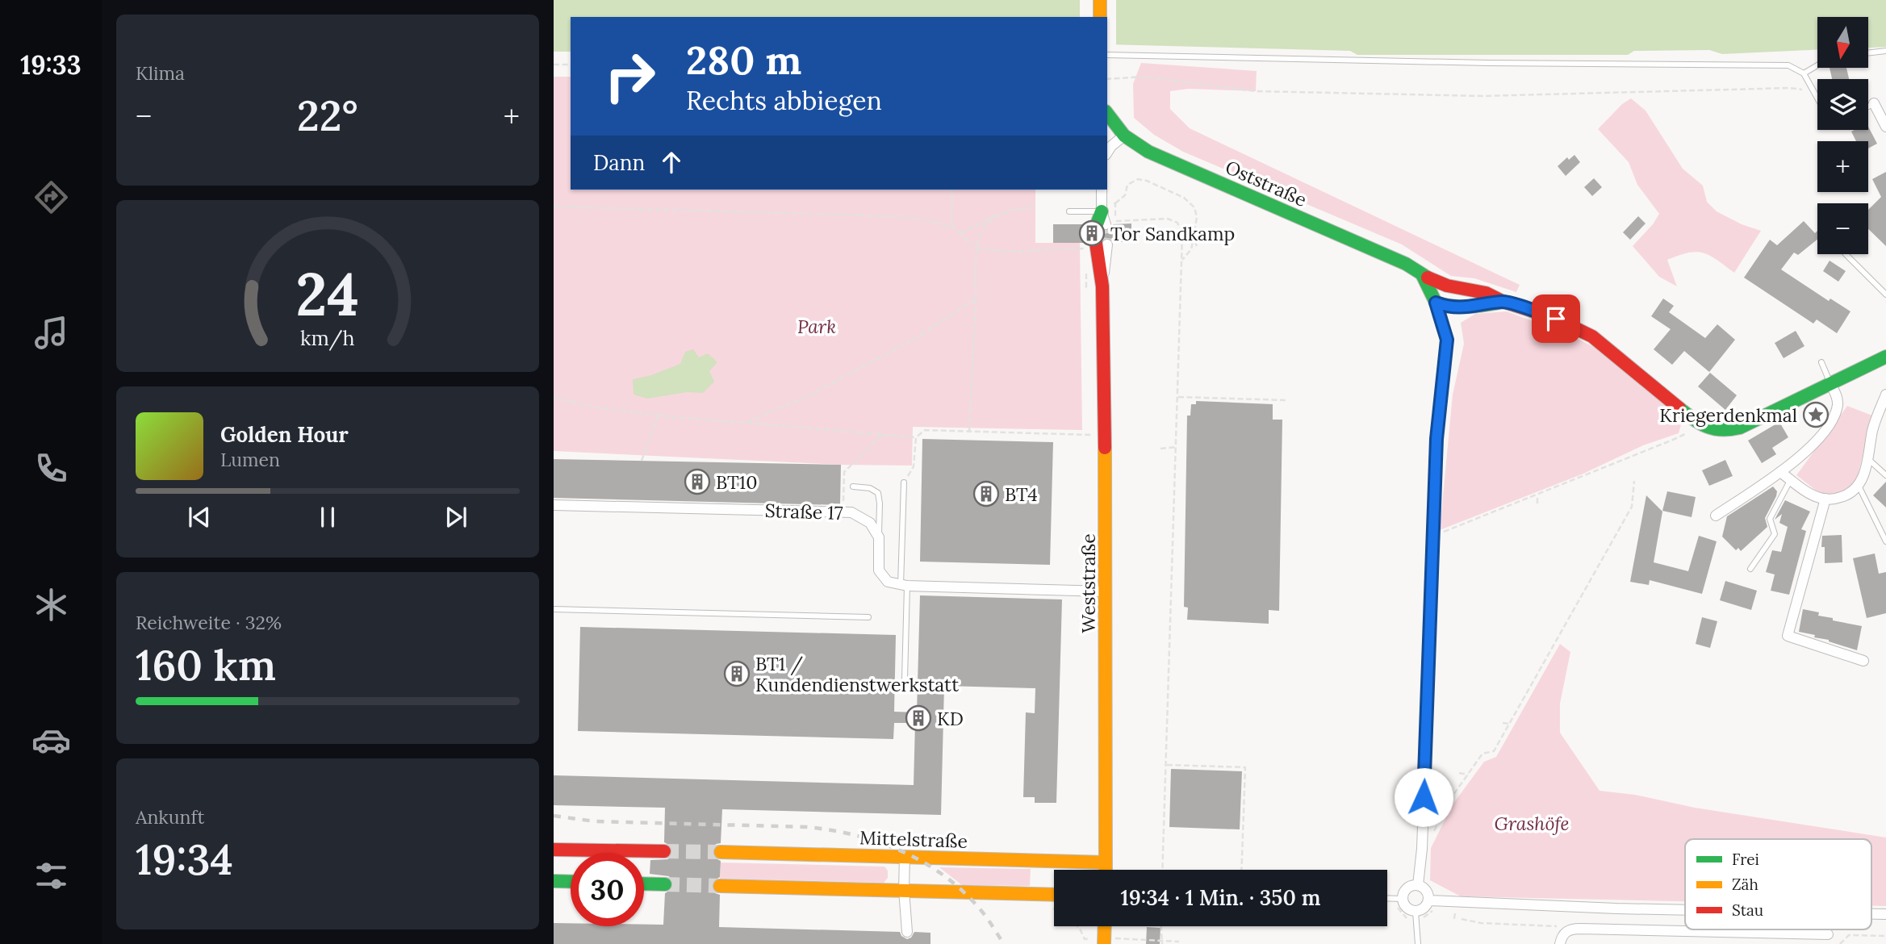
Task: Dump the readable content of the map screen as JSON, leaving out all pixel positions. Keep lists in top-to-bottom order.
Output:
{
  "streets": {
    "street": [
      "Oststraße",
      "Straße 17",
      "Weststraße",
      "Mittelstraße"
    ]
  },
  "crossings": [
    ["Weststraße", "Mittelstraße"]
  ],
  "parks": ["Park", "Grashöfe"],
  "places": {
    "building": [
      "Tor Sandkamp",
      "BT10",
      "BT4",
      "BT1 / Kundendienstwerkstatt",
      "KD"
    ],
    "place": ["Kriegerdenkmal"]
  },
  "legend": ["Frei", "Zäh", "Stau"],
  "north": "bottom",
  "page": {
    "tabs": "19:33",
    "tile": [
      "Klima",
      ["Reichweite · 32%", "160 km"],
      ["Ankunft", "19:34"]
    ],
    "map_buttons": ["+", "−"],
    "turn": ["280 m", "Rechts abbiegen"],
    "heat": ["−", "22°", "+"],
    "then": "Dann",
    "song": ["Golden Hour", "Lumen"],
    "limit": "30",
    "trip": "19:34 · 1 Min. · 350 m",
    "gauge": ["24", "km/h"]
  }
}
